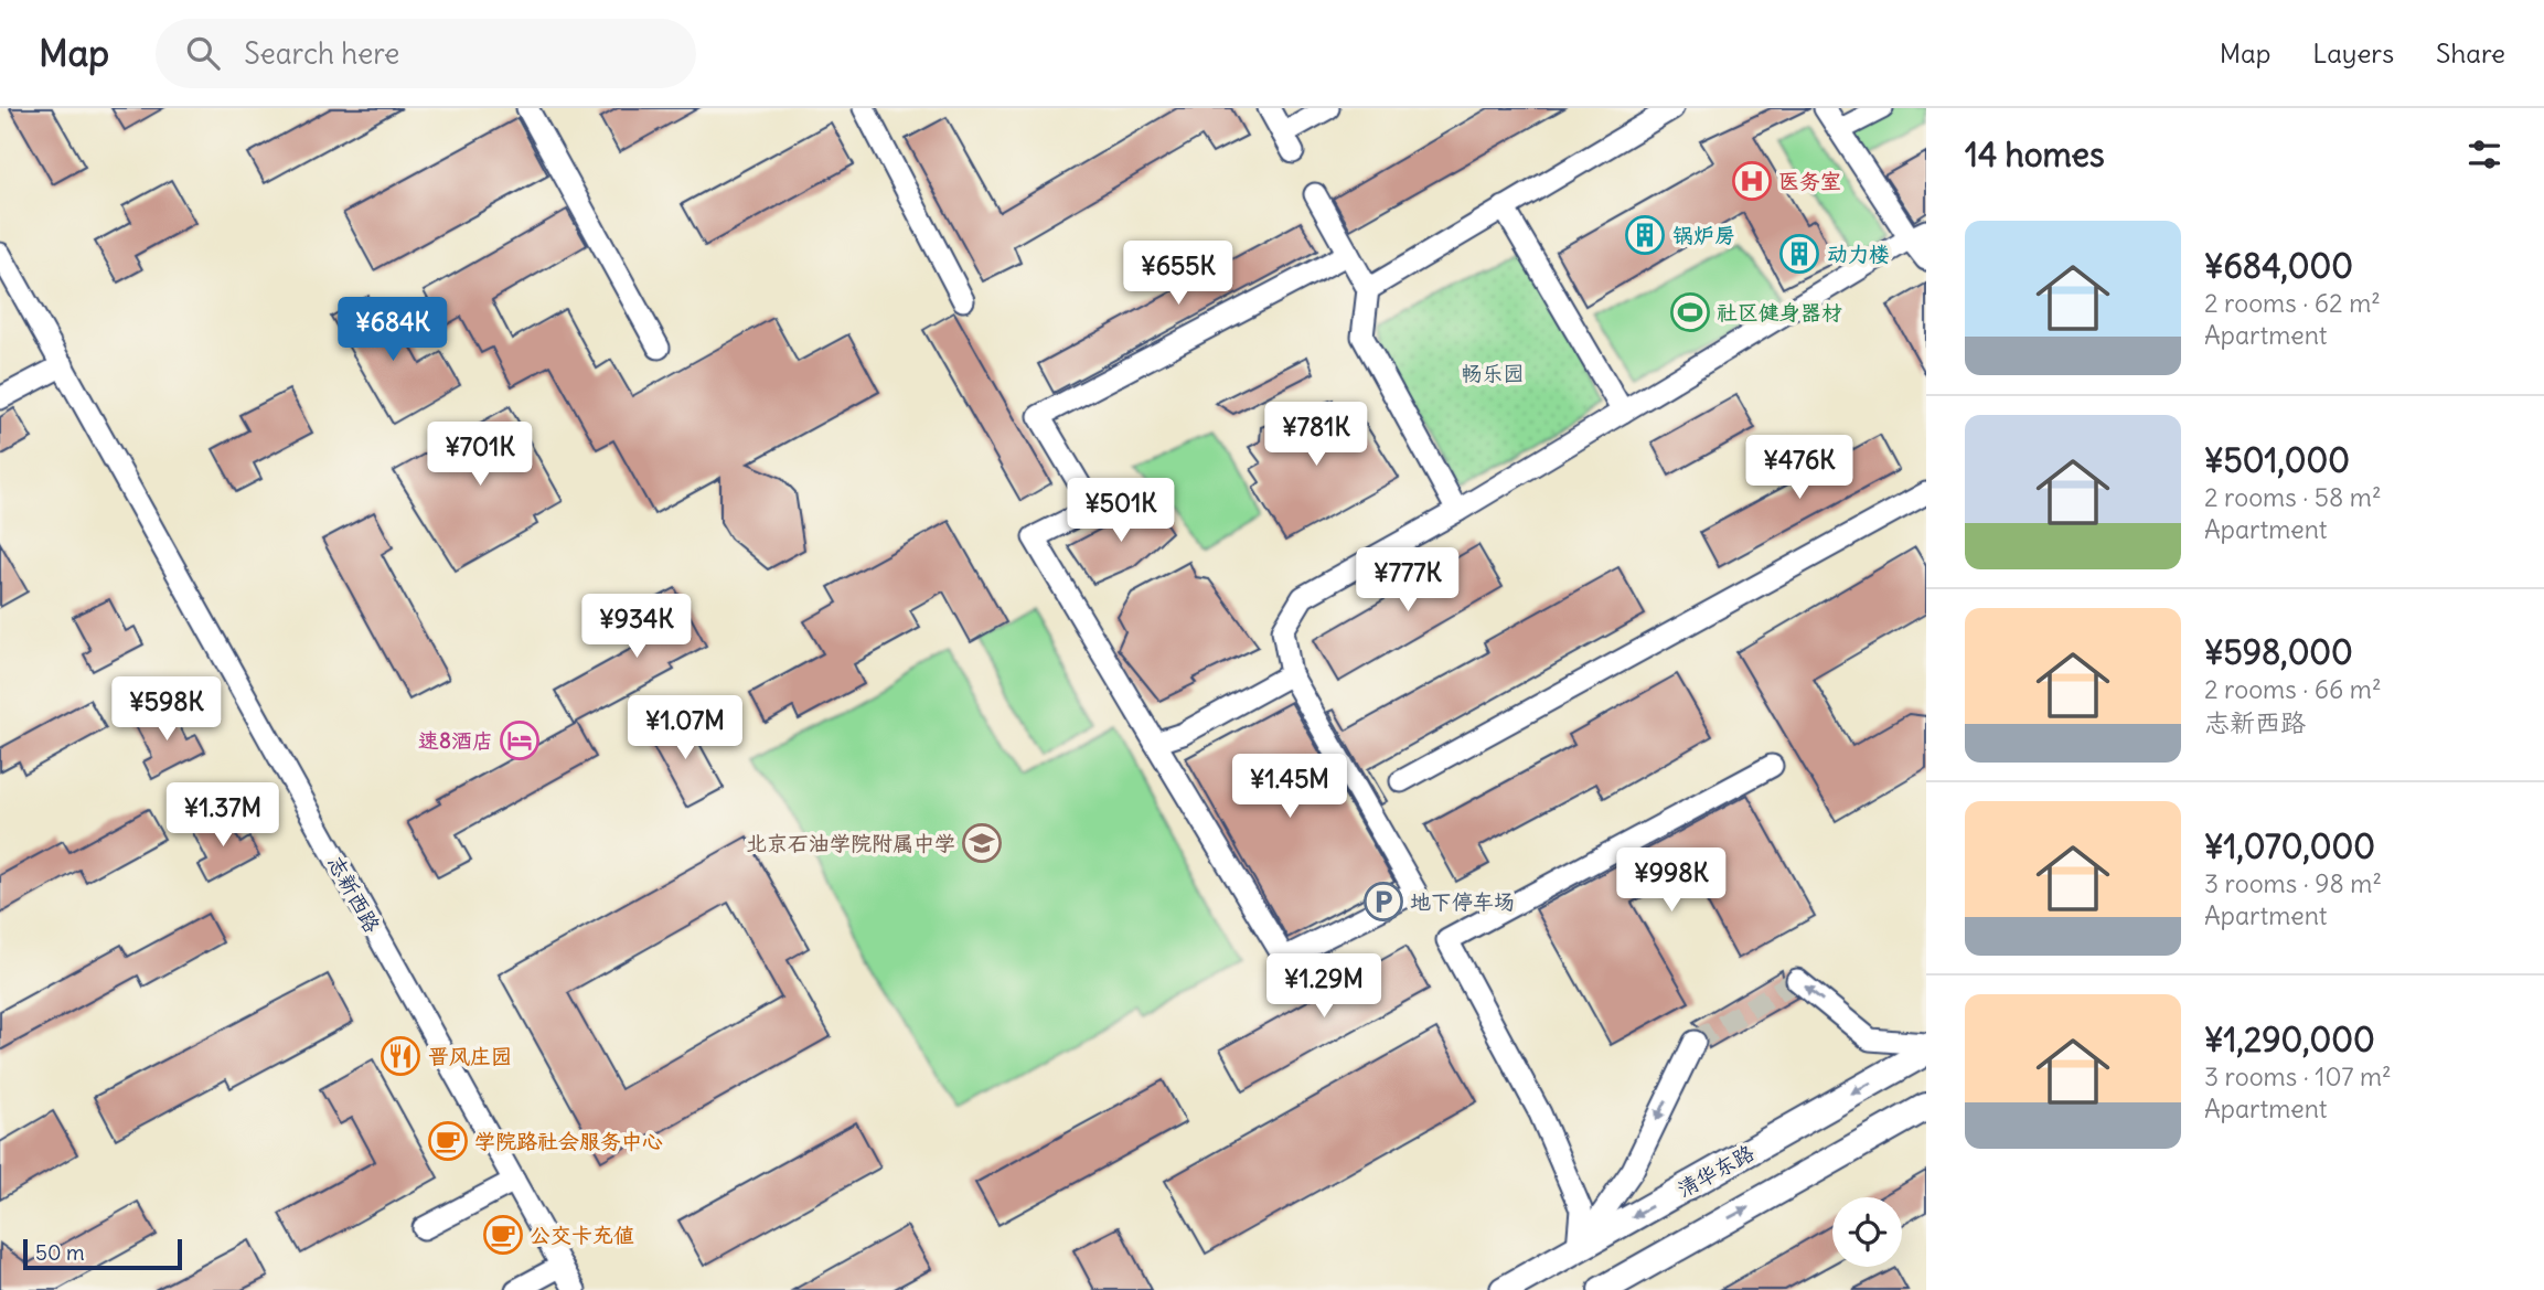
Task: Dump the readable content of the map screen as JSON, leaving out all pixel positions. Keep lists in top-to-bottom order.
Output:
{
  "streets": {
    "main road": ["清华东路"],
    "street": ["志新西路"]
  },
  "parks": ["畅乐园"],
  "places": {
    "hospital": ["医务室"],
    "building": ["锅炉房", "动力楼"],
    "sports": ["社区健身器材"],
    "hotel": ["速8酒店"],
    "school or university": ["北京石油学院附属中学"],
    "parking": ["地下停车场"],
    "restaurant": ["晋风庄园"],
    "cafe": ["学院路社会服务中心", "公交卡充值"]
  },
  "scale_bar": "50 m",
  "page": {
    "header": "Map",
    "search": "Search here",
    "nav": ["Map", "Layers", "Share"],
    "heading": "14 homes",
    "list": [
      {
        "name": "¥684,000",
        "note": "2 rooms · 62 m² · Apartment"
      },
      {
        "name": "¥501,000",
        "note": "2 rooms · 58 m² · Apartment"
      },
      {
        "name": "¥598,000",
        "note": "2 rooms · 66 m² · 志新西路"
      },
      {
        "name": "¥1,070,000",
        "note": "3 rooms · 98 m² · Apartment"
      },
      {
        "name": "¥1,290,000",
        "note": "3 rooms · 107 m² · Apartment"
      }
    ],
    "price": [
      "¥655K",
      "¥684K",
      "¥781K",
      "¥701K",
      "¥476K",
      "¥501K",
      "¥777K",
      "¥934K",
      "¥598K",
      "¥1.07M",
      "¥1.45M",
      "¥1.37M",
      "¥998K",
      "¥1.29M"
    ],
    "scale": "50 m"
  }
}
